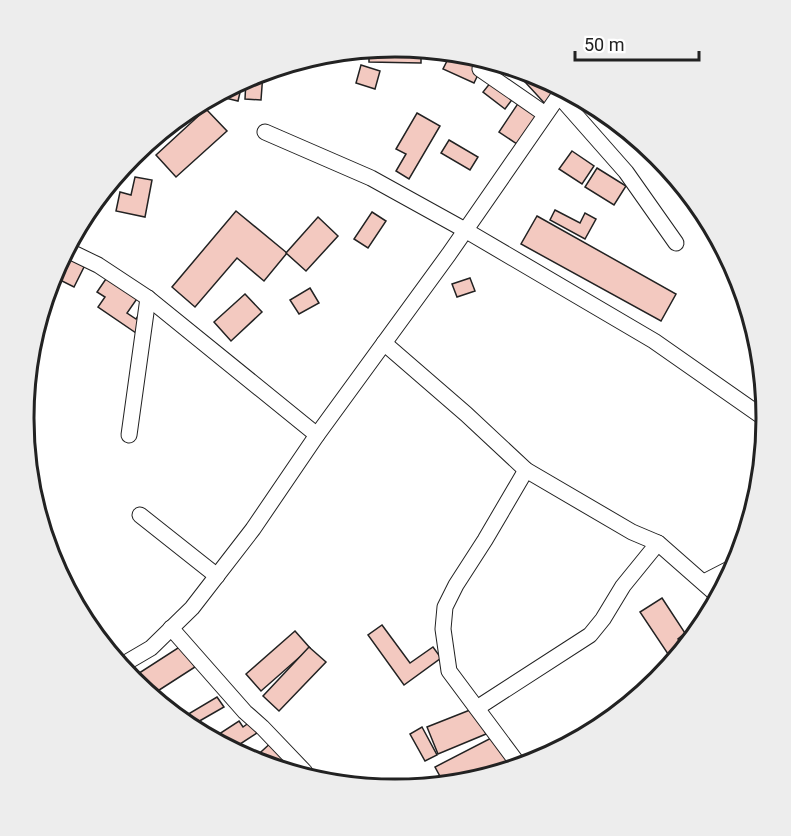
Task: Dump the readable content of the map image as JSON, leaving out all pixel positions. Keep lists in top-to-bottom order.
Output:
{
  "scale_bar": "50 m"
}
